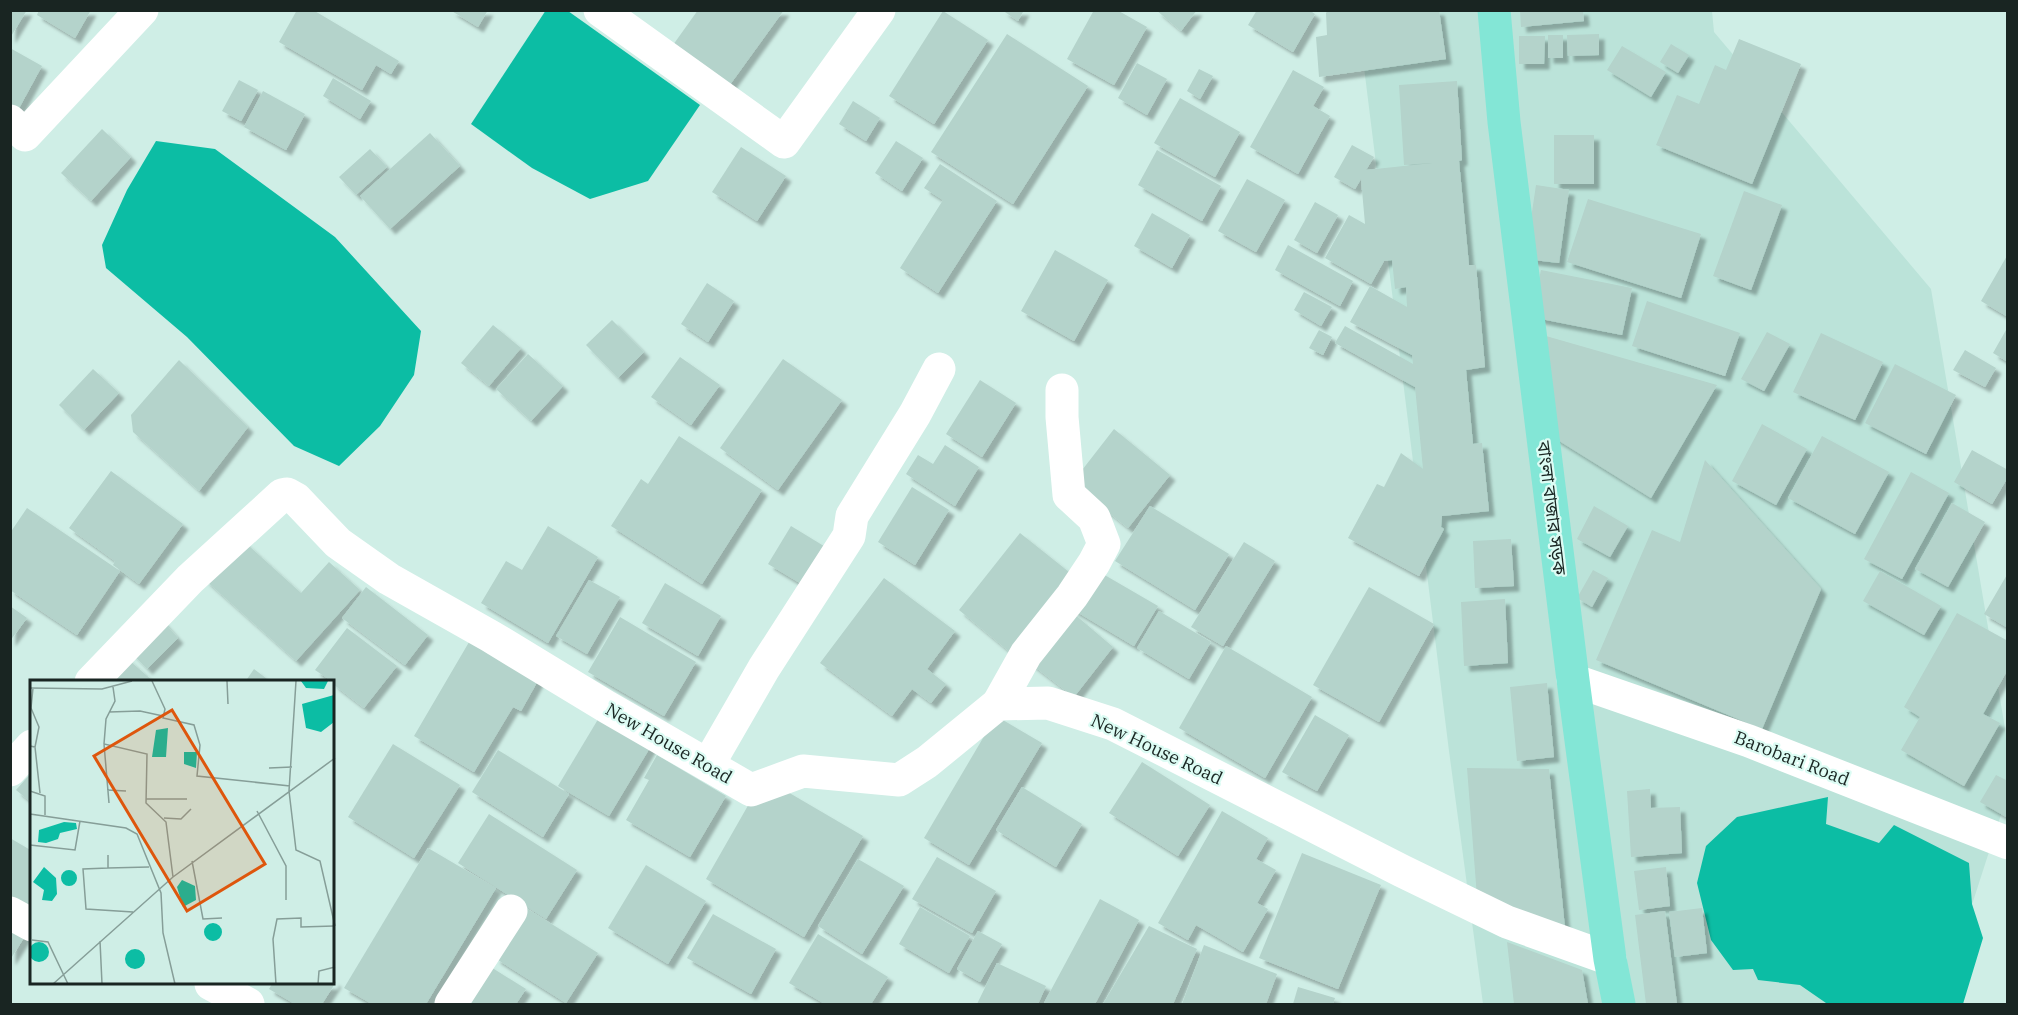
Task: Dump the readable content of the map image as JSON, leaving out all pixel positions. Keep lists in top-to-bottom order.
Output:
{
  "streets": {
    "main road": ["বাংলা বাজার সড়ক"],
    "street": ["New House Road", "Barobari Road"]
  },
  "crossings": [
    ["বাংলা বাজার সড়ক", "New House Road"],
    ["বাংলা বাজার সড়ক", "Barobari Road"]
  ]
}
